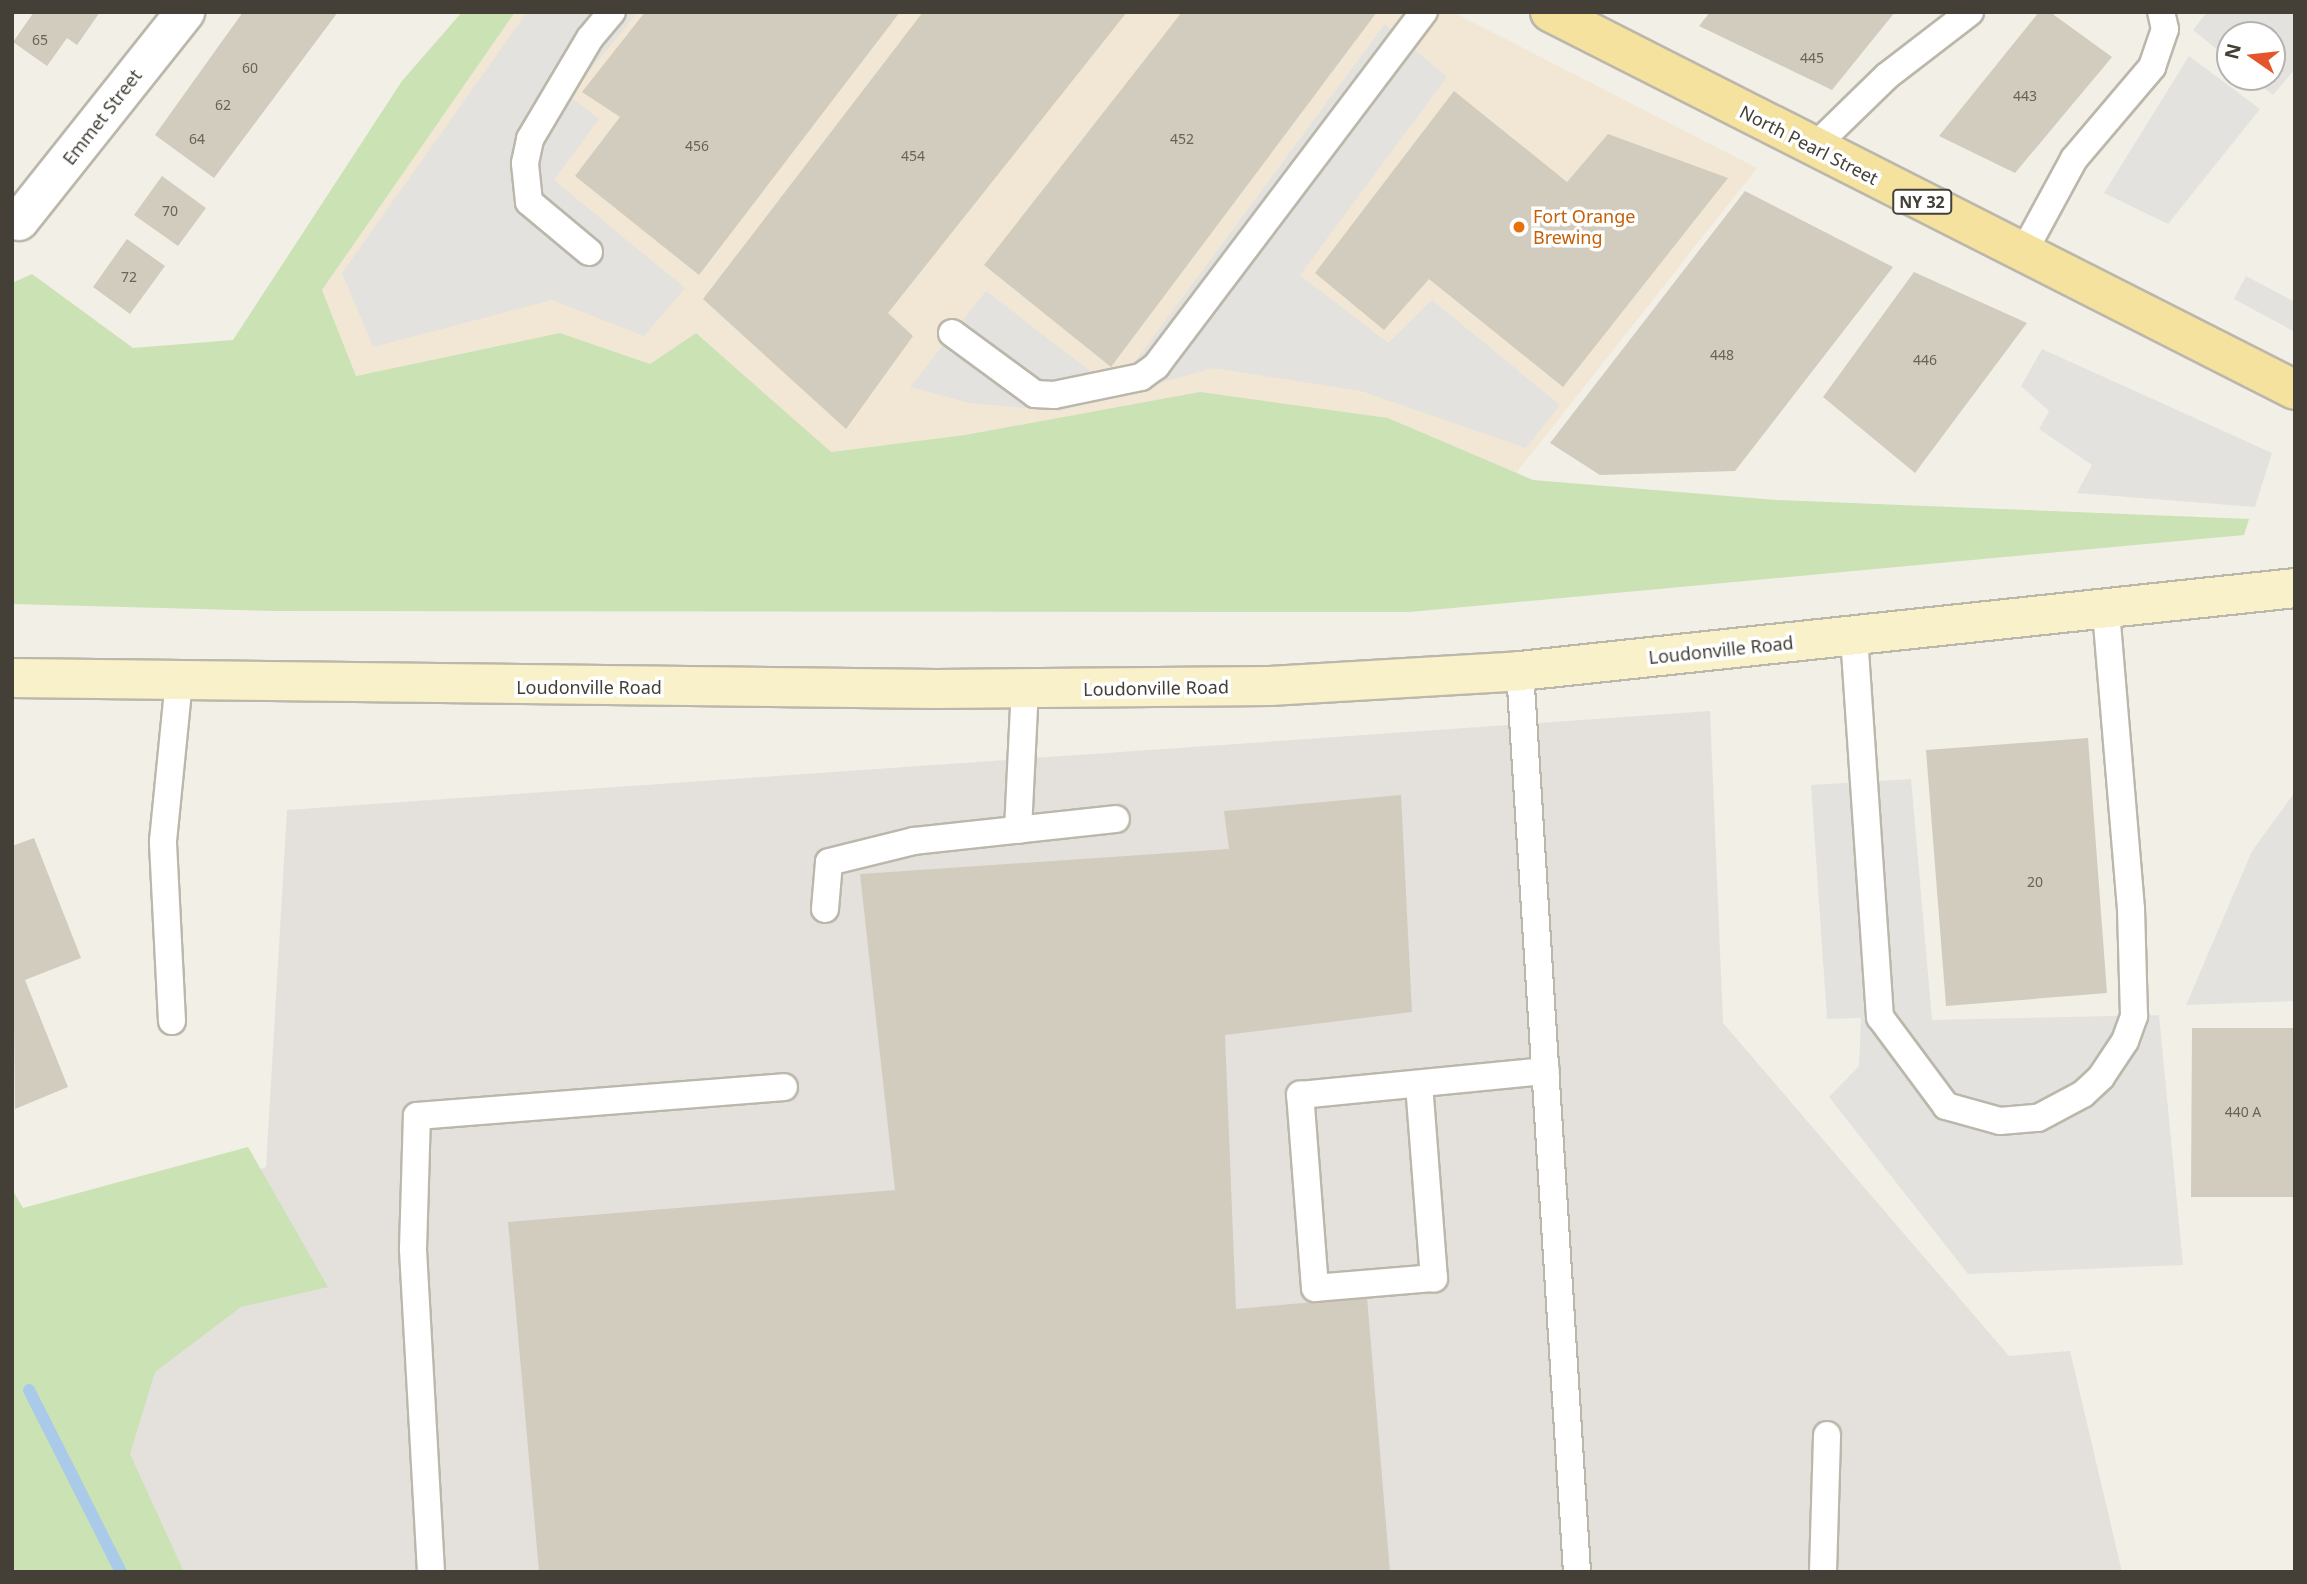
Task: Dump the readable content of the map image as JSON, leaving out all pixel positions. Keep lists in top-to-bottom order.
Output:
{
  "streets": {
    "main road": ["North Pearl Street", "NY 32", "Loudonville Road"],
    "street": ["Emmet Street"]
  },
  "places": ["Fort Orange Brewing"],
  "house_numbers": [
    "65",
    "445",
    "60",
    "443",
    "62",
    "64",
    "452",
    "456",
    "454",
    "70",
    "72",
    "448",
    "446",
    "20",
    "440 A"
  ],
  "north": "left"
}
